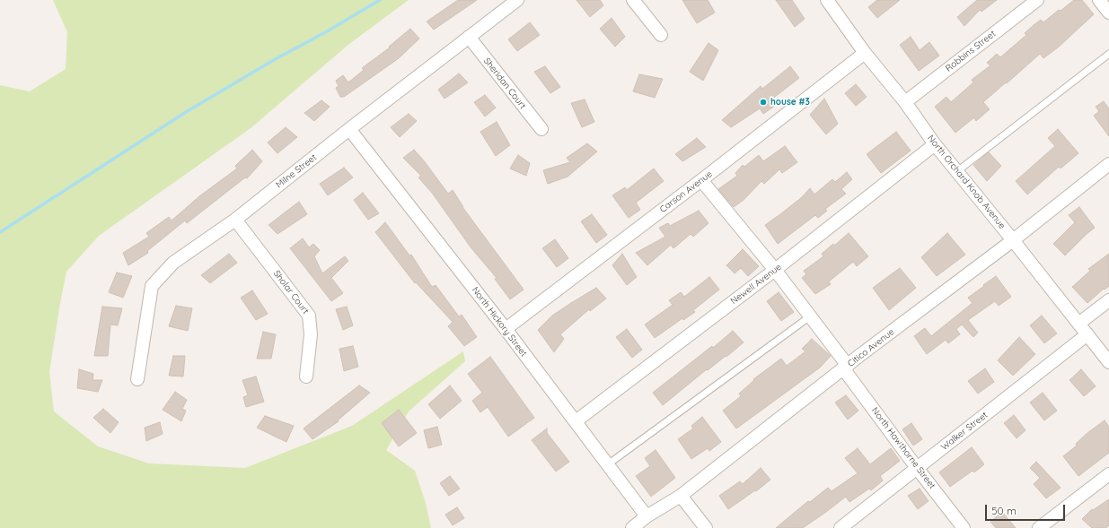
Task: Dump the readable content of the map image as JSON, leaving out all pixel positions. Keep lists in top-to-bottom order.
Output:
{
  "streets": {
    "street": [
      "Robbins Street",
      "Sheridan Court",
      "Milne Street",
      "North Orchard Knob Avenue",
      "Carson Avenue",
      "Newell Avenue",
      "Sholar Court",
      "North Hickory Street",
      "Citico Avenue",
      "Walker Street",
      "North Hawthorne Street"
    ]
  },
  "crossings": [
    ["Robbins Street", "North Orchard Knob Avenue"],
    ["Sheridan Court", "Milne Street"],
    ["Milne Street", "Sholar Court"],
    ["Milne Street", "North Hickory Street"],
    ["North Orchard Knob Avenue", "Carson Avenue"],
    ["North Orchard Knob Avenue", "Newell Avenue"],
    ["North Orchard Knob Avenue", "Citico Avenue"],
    ["North Orchard Knob Avenue", "Walker Street"],
    ["Carson Avenue", "North Hickory Street"],
    ["Carson Avenue", "North Hawthorne Street"],
    ["Newell Avenue", "North Hickory Street"],
    ["Newell Avenue", "North Hawthorne Street"],
    ["North Hickory Street", "Citico Avenue"],
    ["Citico Avenue", "North Hawthorne Street"],
    ["Walker Street", "North Hawthorne Street"]
  ],
  "places": ["house #3"],
  "scale_bar": "50 m"
}
